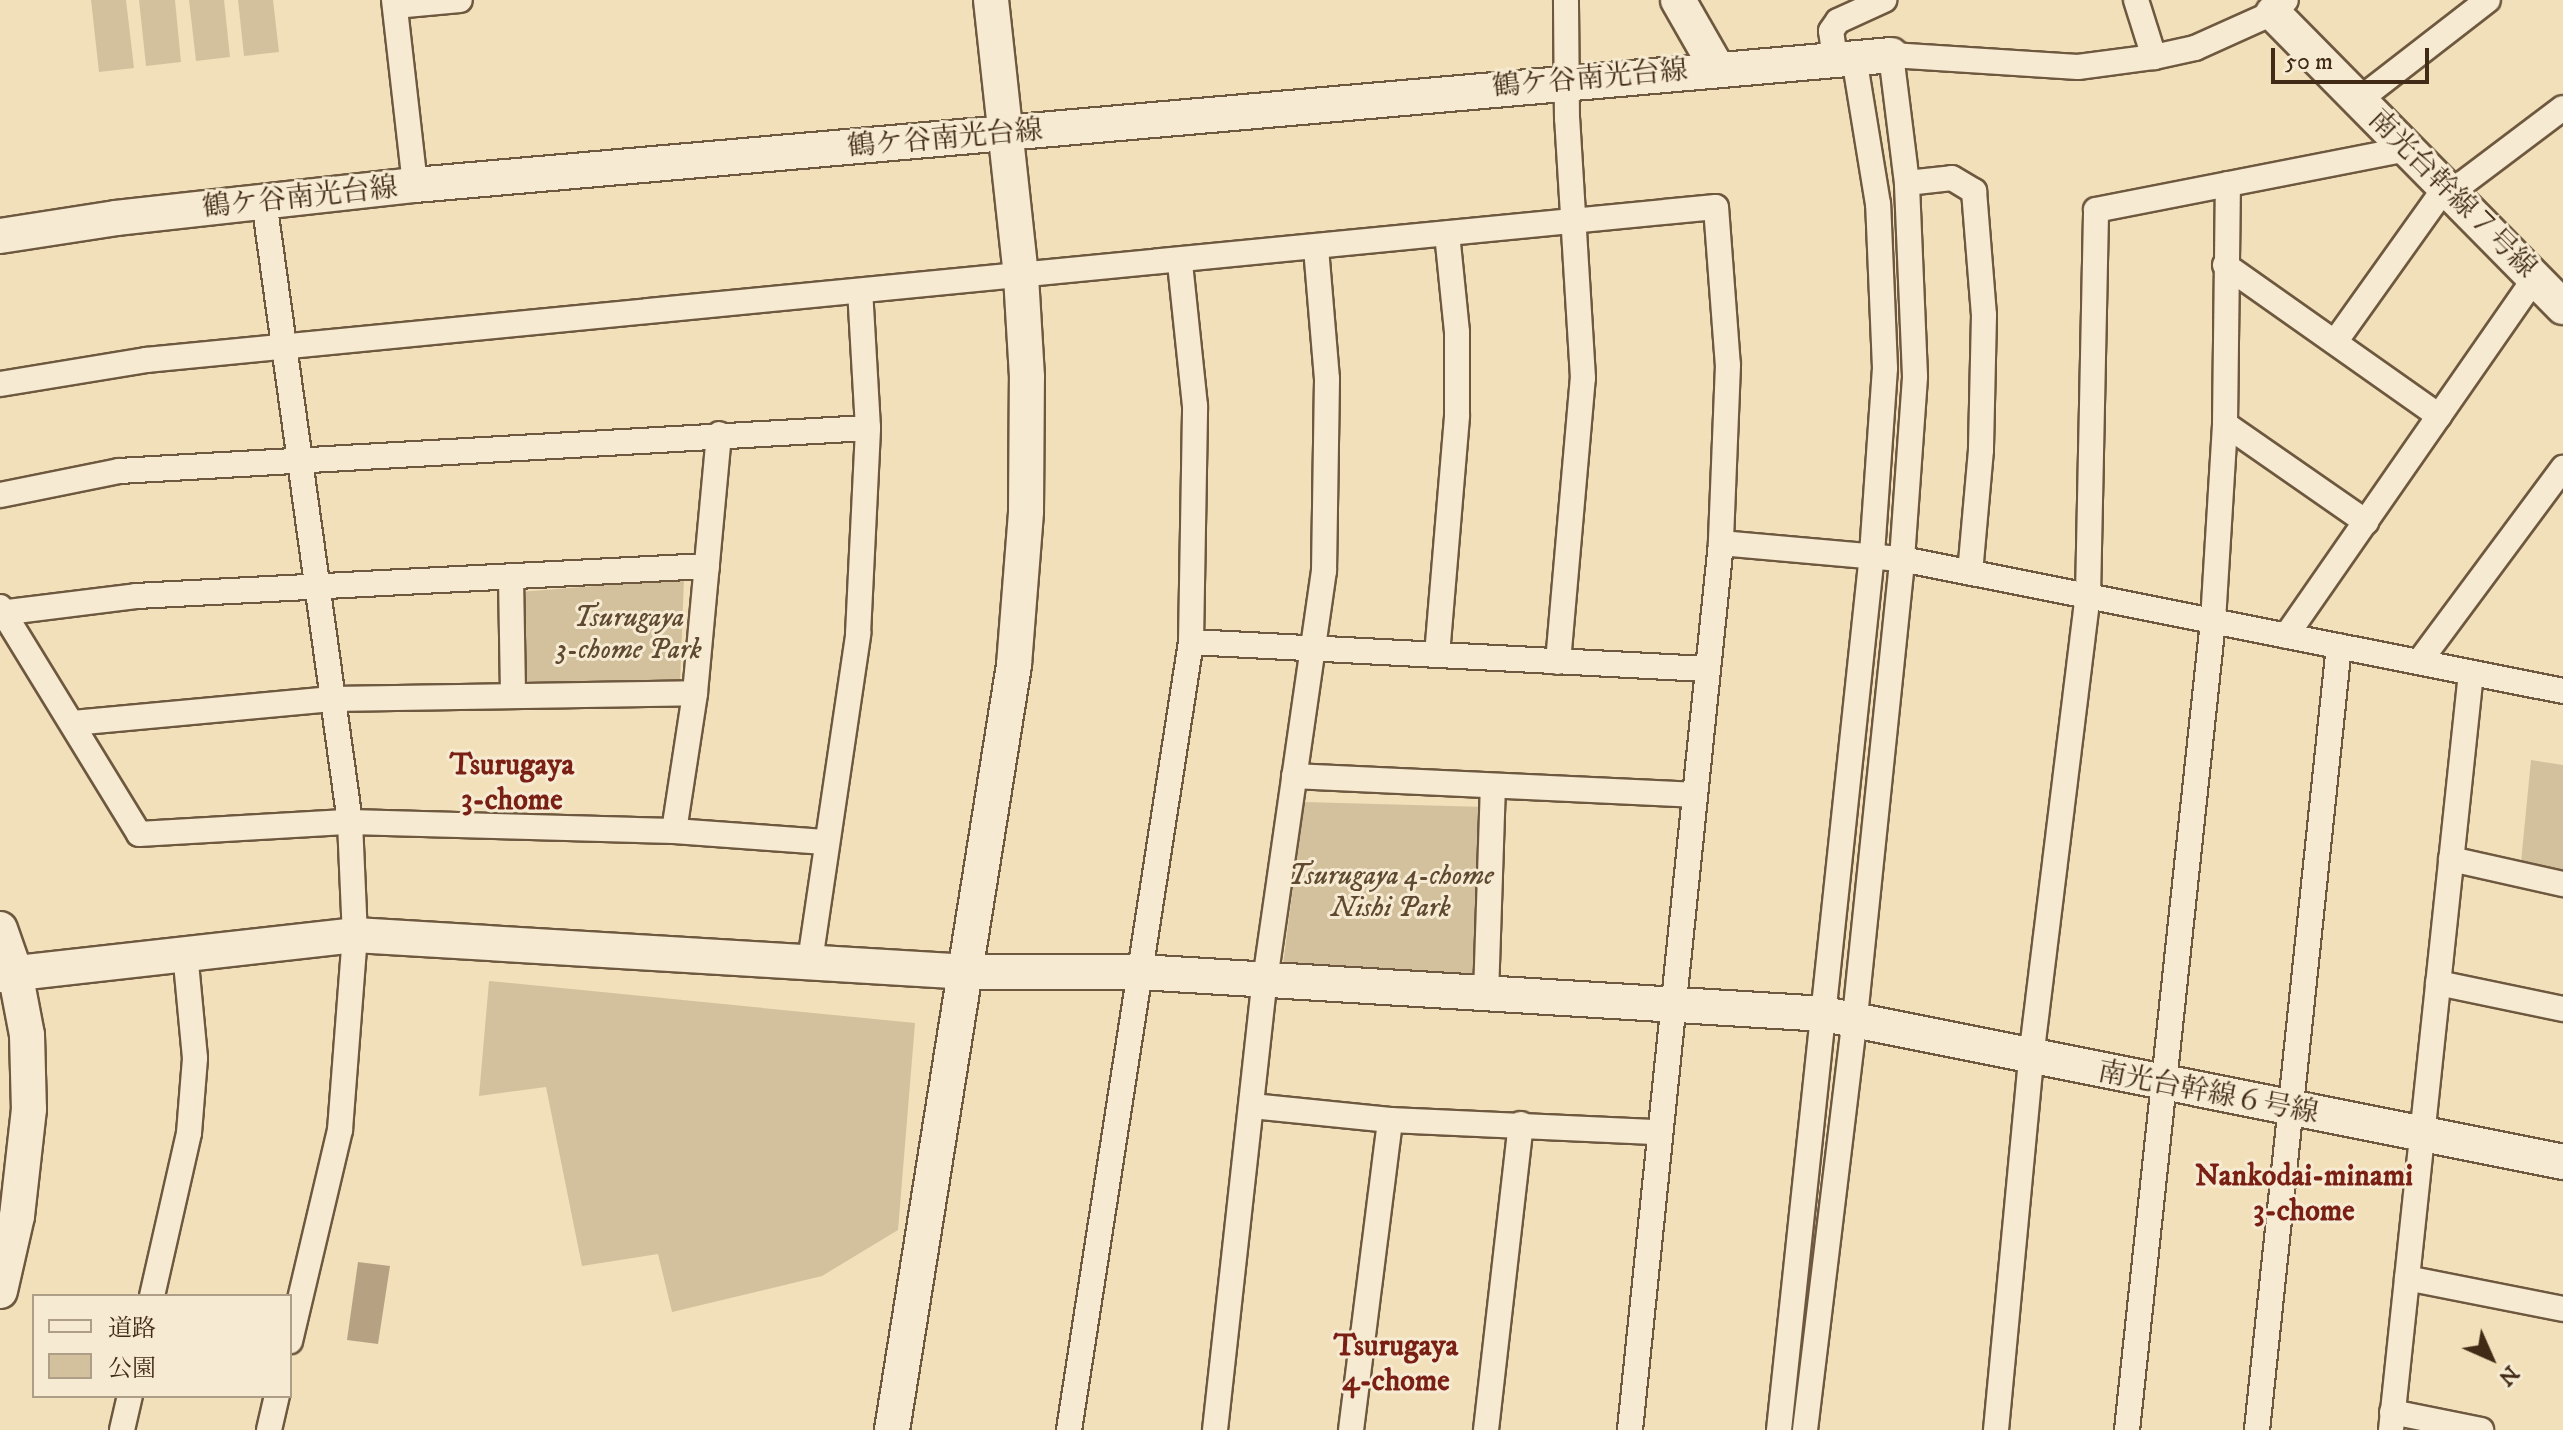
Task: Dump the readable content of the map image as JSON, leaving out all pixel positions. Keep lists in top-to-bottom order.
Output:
{
  "streets": {
    "street": ["鶴ケ谷南光台線", "南光台幹線７号線", "南光台幹線６号線"]
  },
  "districts": ["Tsurugaya 3-chome", "Nankodai-minami 3-chome", "Tsurugaya 4-chome"],
  "parks": ["Tsurugaya 3-chome Park", "Tsurugaya 4-chome Nishi Park"],
  "legend": ["道路", "公園"],
  "scale_bar": "50 m",
  "north": "bottom right"
}
